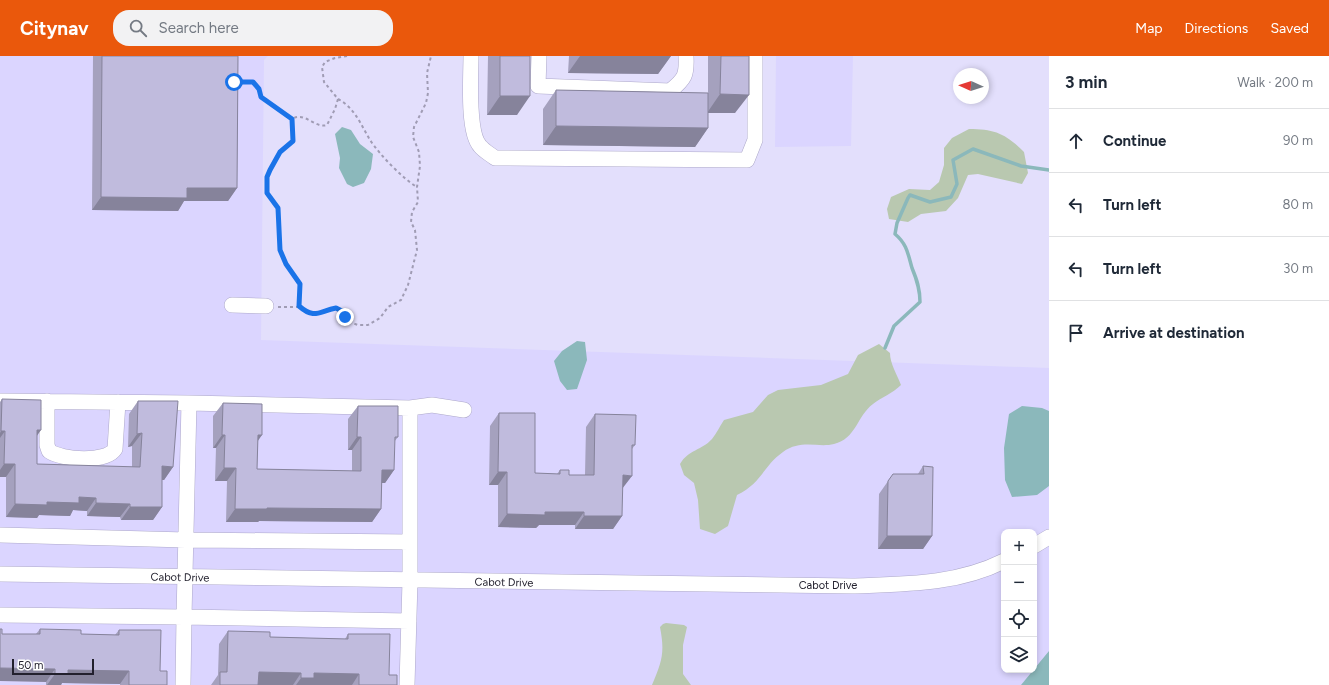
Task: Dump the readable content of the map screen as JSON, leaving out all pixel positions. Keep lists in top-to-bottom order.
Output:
{
  "streets": {
    "street": ["Cabot Drive"]
  },
  "scale_bar": "50 m",
  "north": "left",
  "page": {
    "header": "Citynav",
    "search": "Search here",
    "nav": ["Map", "Directions", "Saved"],
    "heading": ["3 min", "Walk · 200 m"],
    "list": [
      ["Continue", "90 m"],
      ["Turn left", "80 m"],
      ["Turn left", "30 m"],
      "Arrive at destination"
    ],
    "map_buttons": ["+", "−"],
    "scale": "50 m"
  }
}
